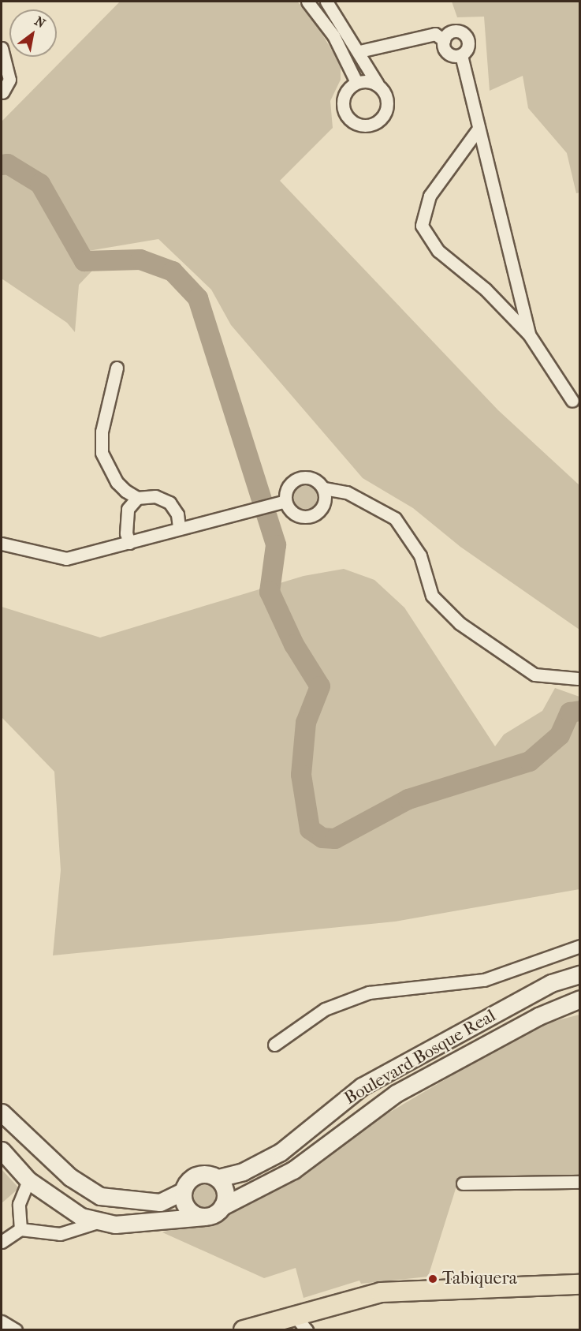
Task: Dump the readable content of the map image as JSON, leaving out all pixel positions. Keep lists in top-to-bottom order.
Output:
{
  "streets": {
    "street": ["Boulevard Bosque Real"]
  },
  "places": ["Tabiquera"],
  "north": "top right"
}
